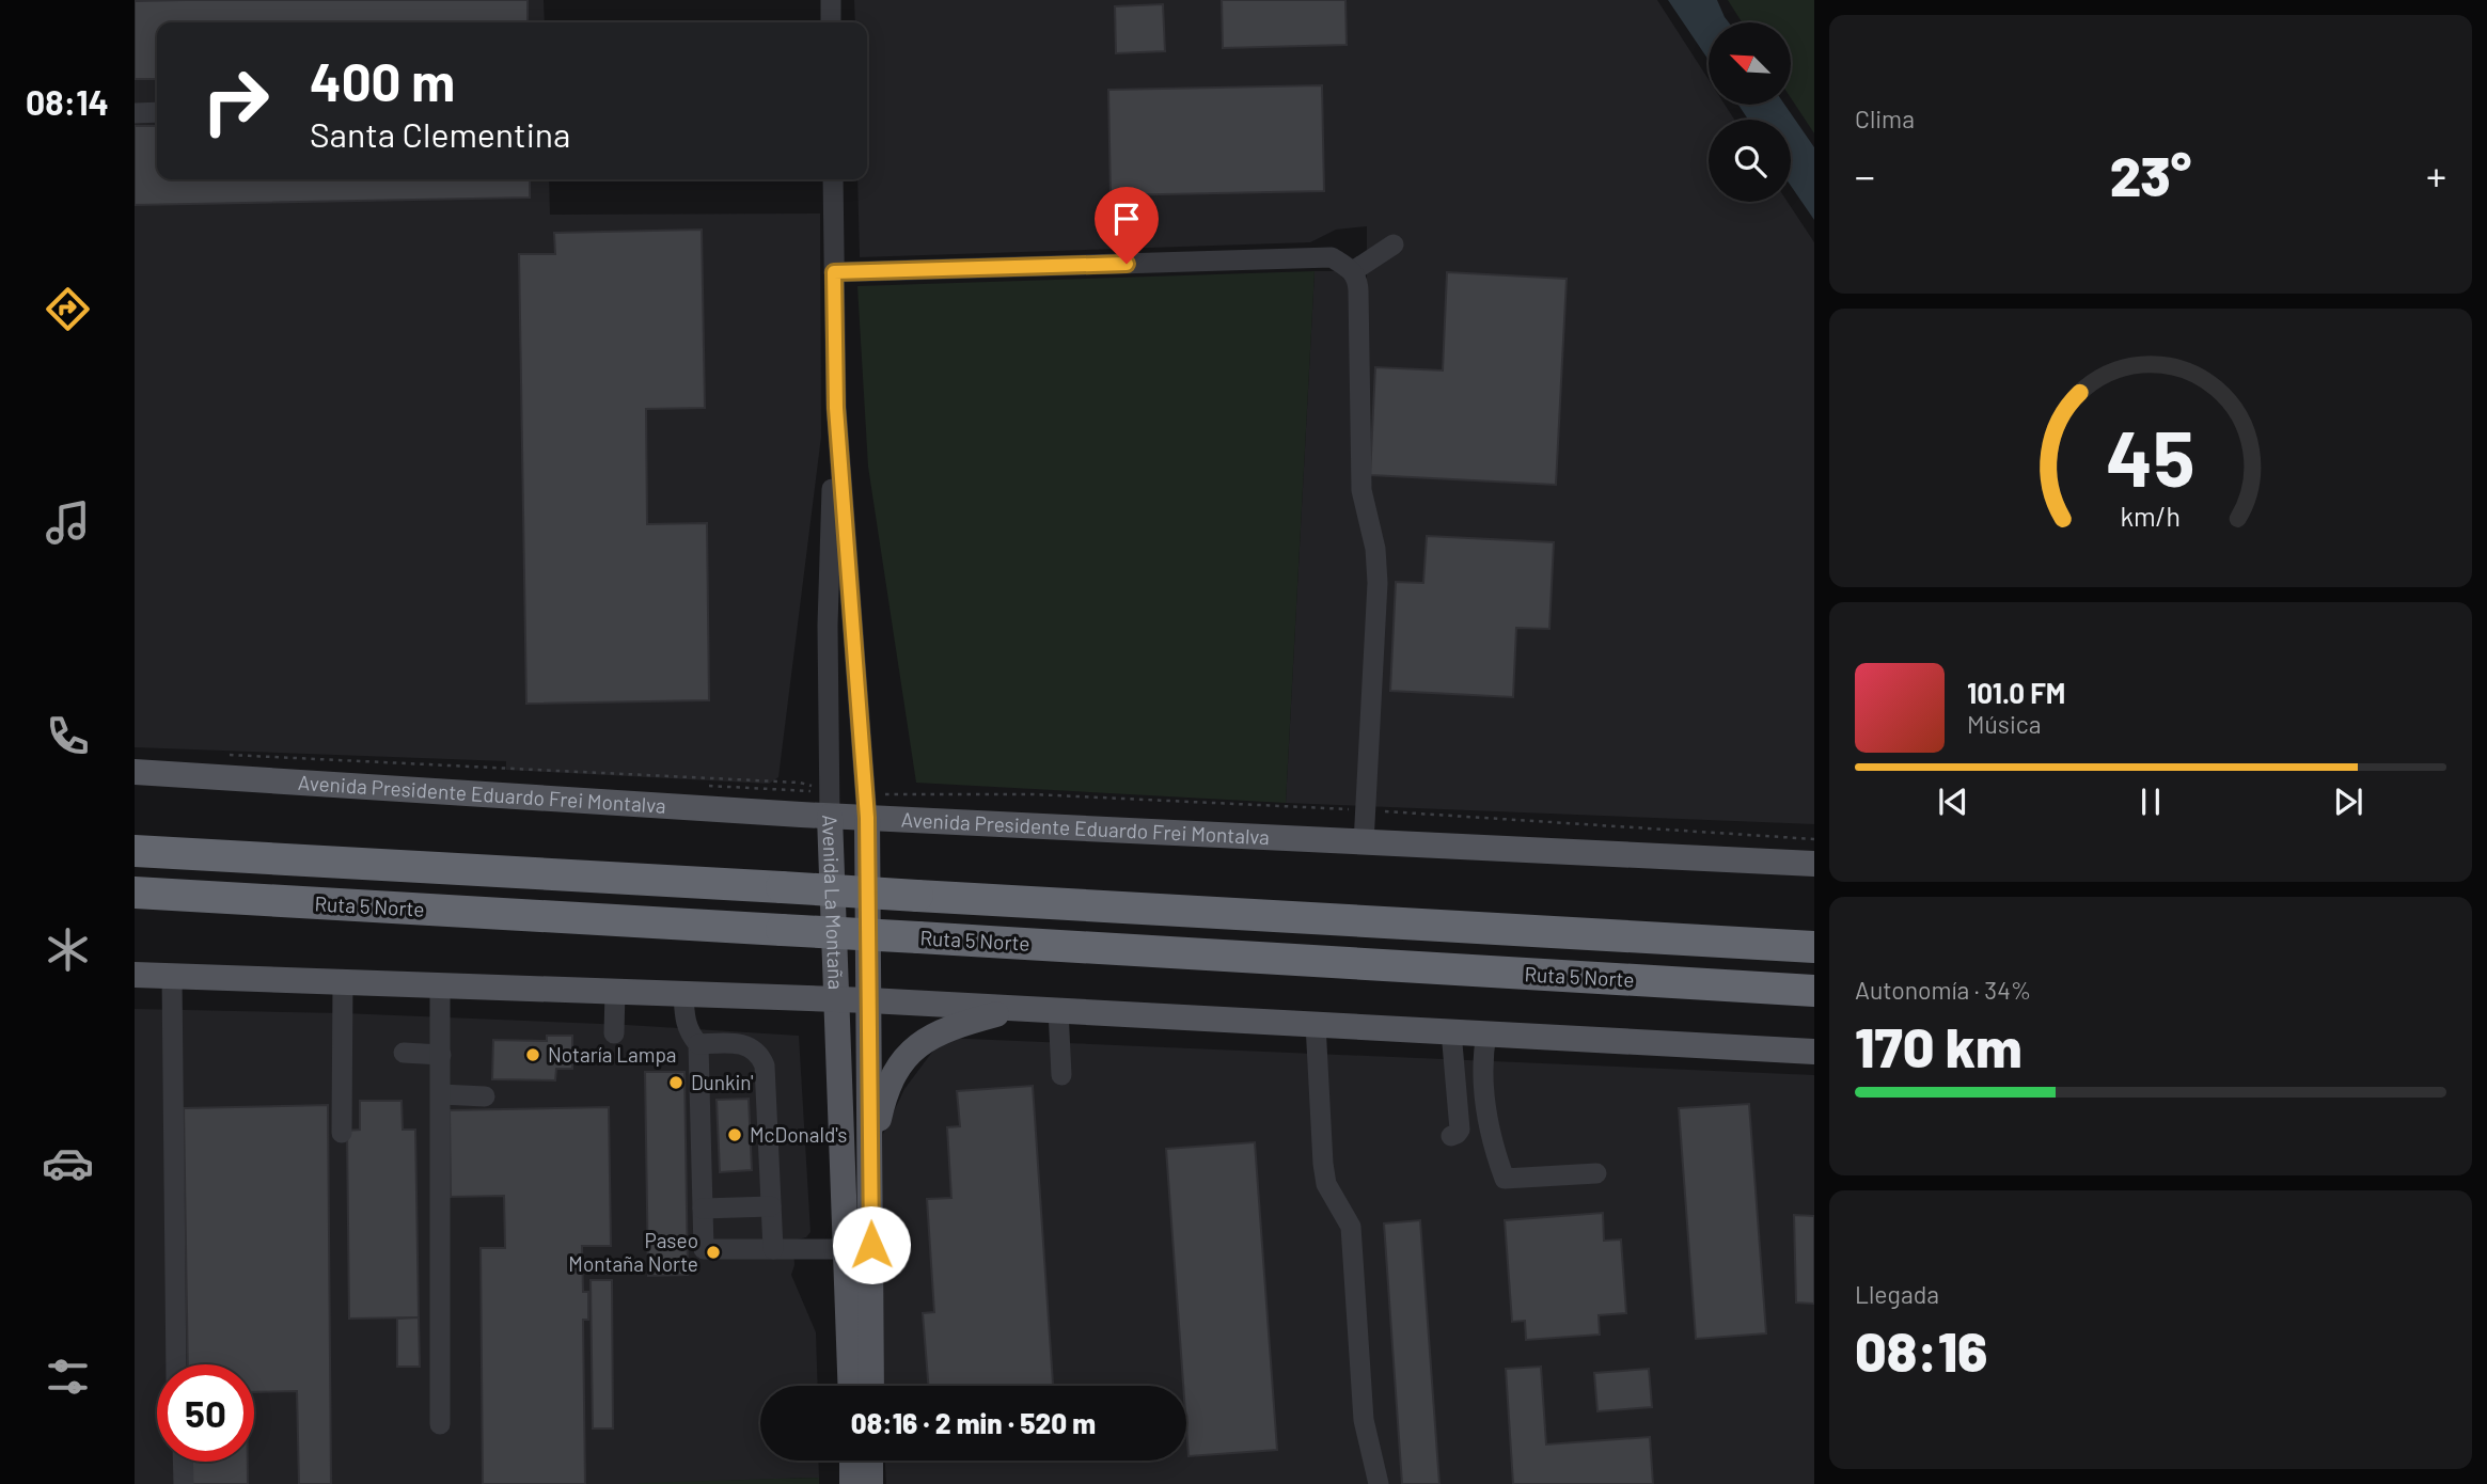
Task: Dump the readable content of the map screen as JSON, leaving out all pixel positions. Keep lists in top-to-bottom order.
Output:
{
  "streets": {
    "highway": ["Ruta 5 Norte"],
    "main road": ["Avenida Presidente Eduardo Frei Montalva", "Avenida La Montaña"]
  },
  "crossings": [
    ["Avenida Presidente Eduardo Frei Montalva", "Avenida La Montaña"]
  ],
  "places": [
    "Notaría Lampa",
    "Dunkin'",
    "McDonald's",
    "Paseo Montaña Norte"
  ],
  "north": "top left",
  "page": {
    "tabs": "08:14",
    "tile": [
      "Clima",
      ["Autonomía · 34%", "170 km"],
      ["Llegada", "08:16"]
    ],
    "turn": ["400 m", "Santa Clementina"],
    "heat": ["−", "23°", "+"],
    "song": ["101.0 FM", "Música"],
    "limit": "50",
    "trip": "08:16 · 2 min · 520 m",
    "gauge": ["45", "km/h"]
  }
}
